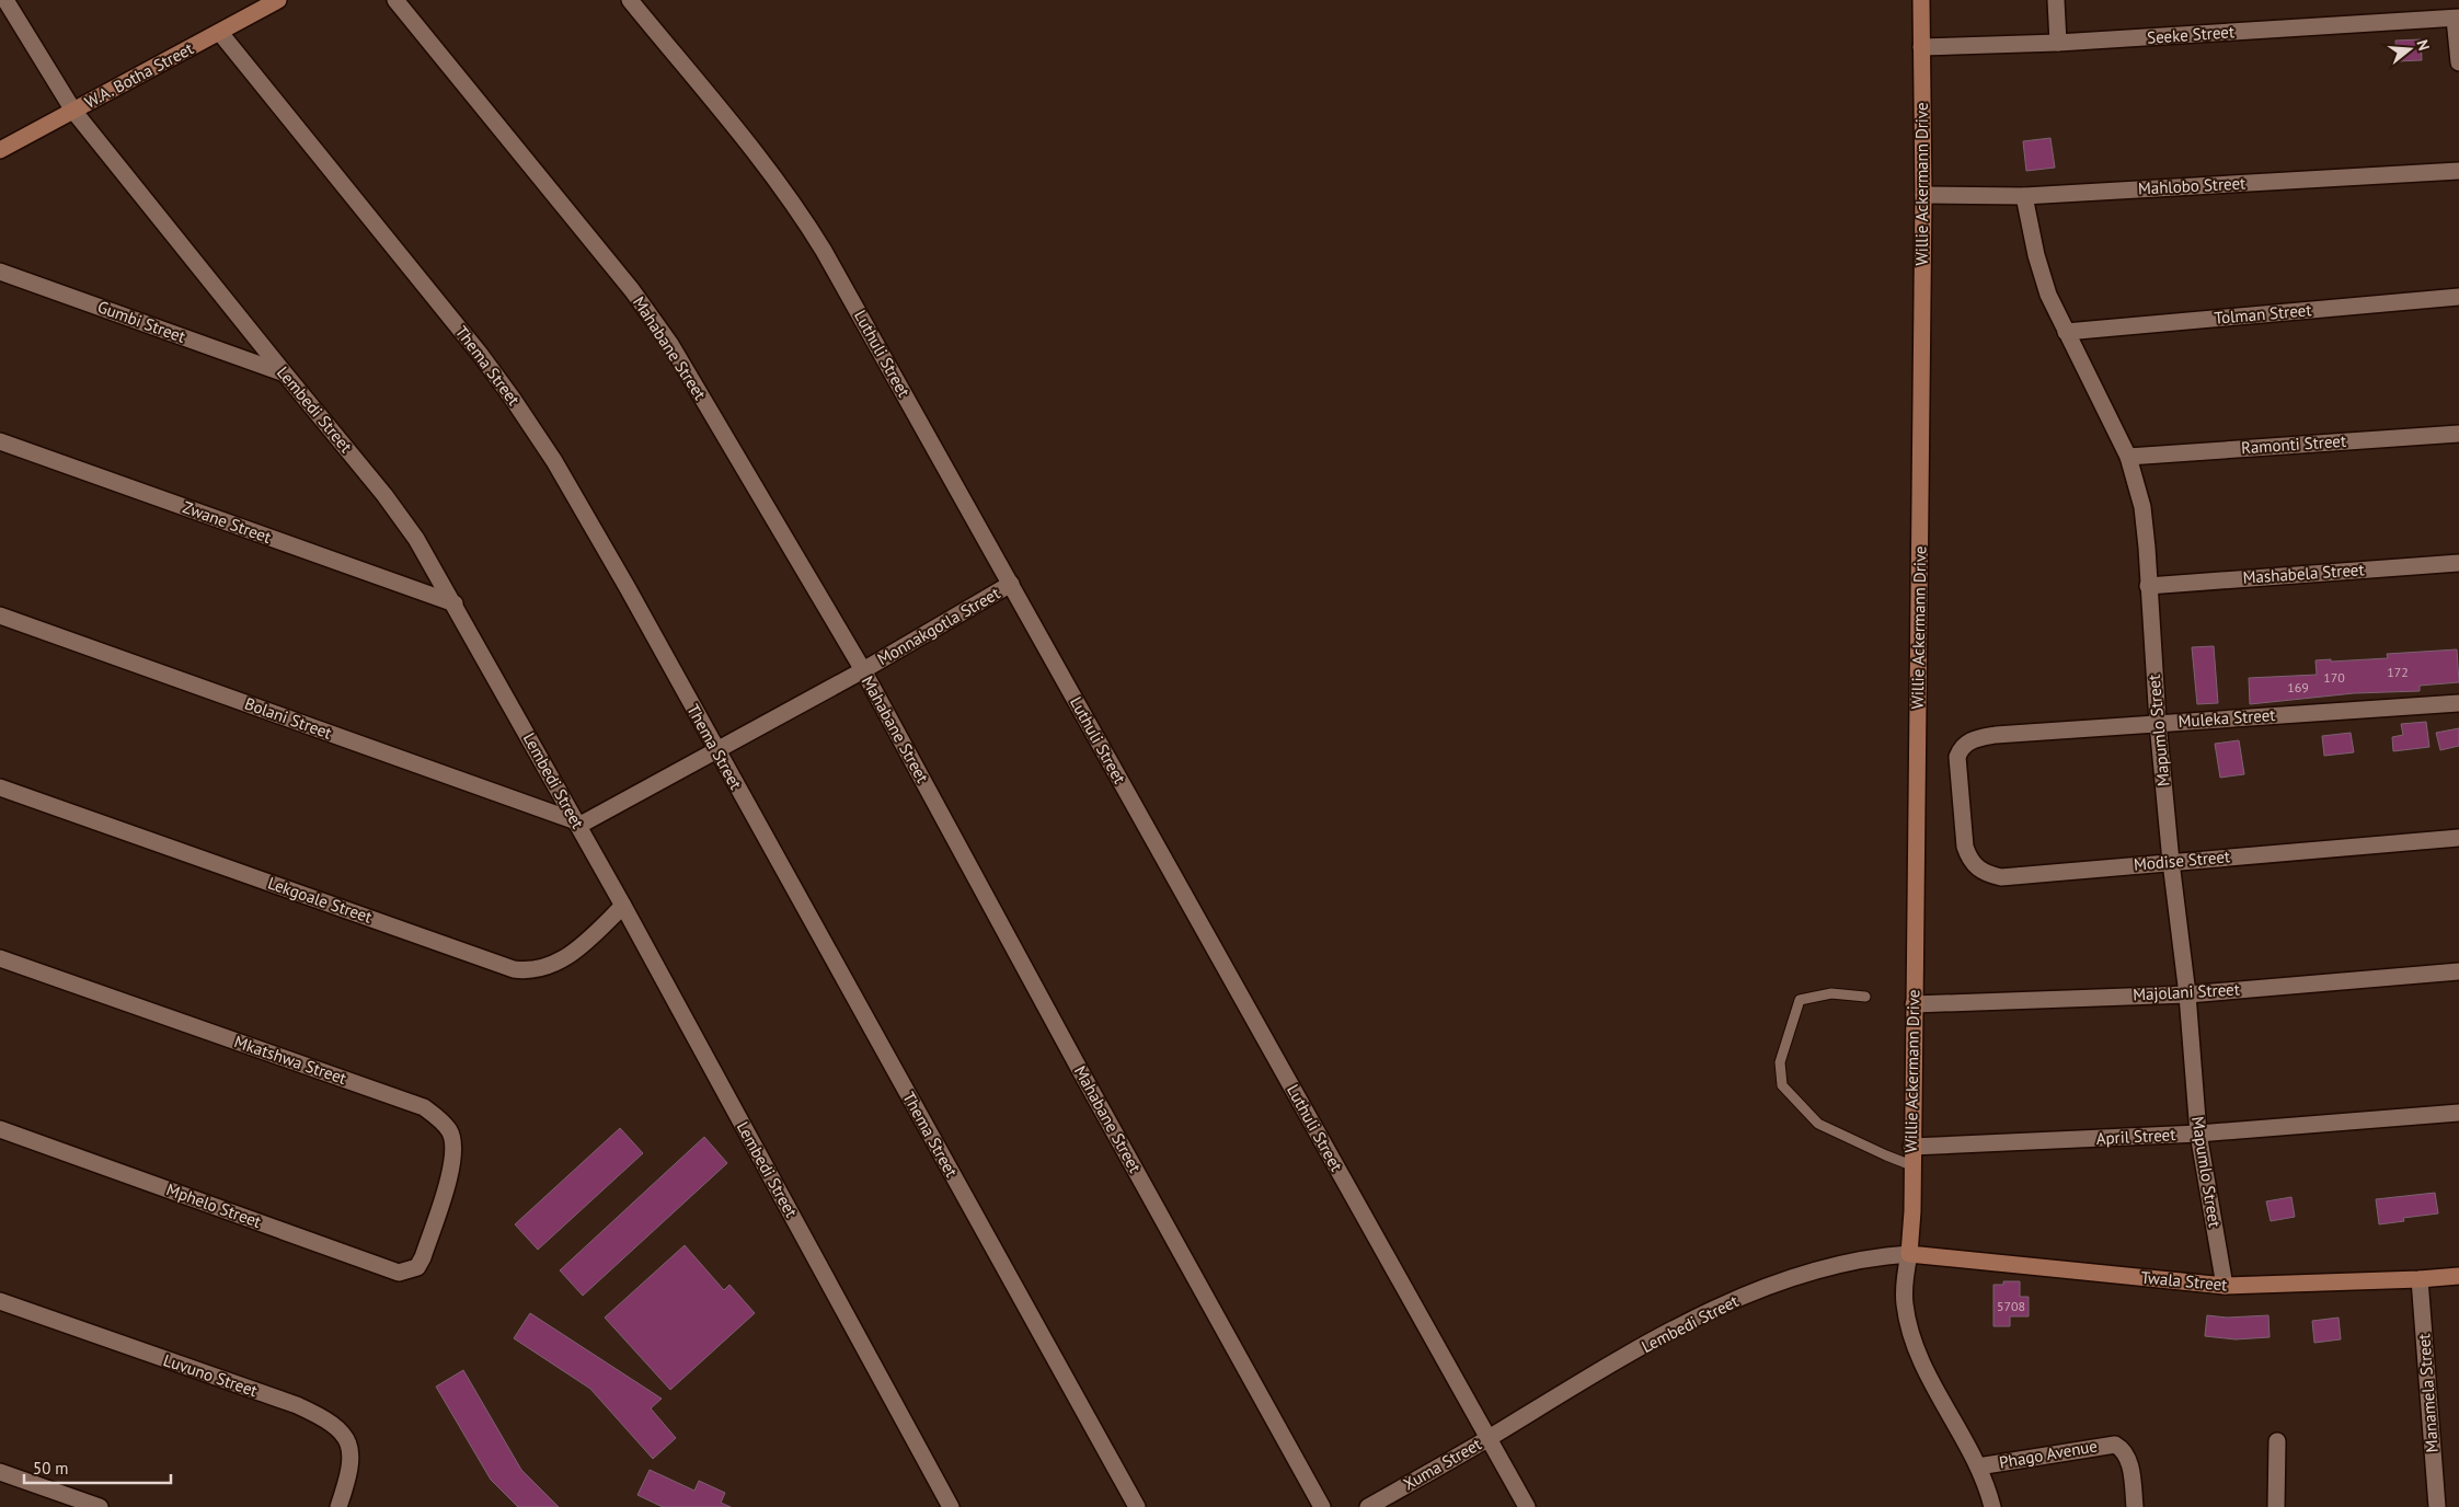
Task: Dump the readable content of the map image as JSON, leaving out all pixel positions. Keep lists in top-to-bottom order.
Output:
{
  "streets": {
    "street": [
      "Seeke Street",
      "W.A. Botha Street",
      "Willie Ackermann Drive",
      "Mahlobo Street",
      "Tolman Street",
      "Gumbi Street",
      "Mahabane Street",
      "Luthuli Street",
      "Thema Street",
      "Lembedi Street",
      "Ramonti Street",
      "Zwane Street",
      "Mashabela Street",
      "Monnakgotla Street",
      "Bolani Street",
      "Muleka Street",
      "Mapumlo Street",
      "Modise Street",
      "Lekgoale Street",
      "Majolani Street",
      "Mkatshwa Street",
      "April Street",
      "Mphelo Street",
      "Twala Street",
      "Luvuno Street",
      "Manamela Street",
      "Phago Avenue",
      "Xuma Street"
    ]
  },
  "crossings": [
    ["Seeke Street", "Willie Ackermann Drive"],
    ["W.A. Botha Street", "Thema Street"],
    ["W.A. Botha Street", "Lembedi Street"],
    ["Willie Ackermann Drive", "Mahlobo Street"],
    ["Willie Ackermann Drive", "Lembedi Street"],
    ["Willie Ackermann Drive", "Majolani Street"],
    ["Willie Ackermann Drive", "April Street"],
    ["Willie Ackermann Drive", "Twala Street"],
    ["Mahlobo Street", "Mapumlo Street"],
    ["Tolman Street", "Mapumlo Street"],
    ["Gumbi Street", "Lembedi Street"],
    ["Mahabane Street", "Monnakgotla Street"],
    ["Luthuli Street", "Lembedi Street"],
    ["Luthuli Street", "Monnakgotla Street"],
    ["Luthuli Street", "Xuma Street"],
    ["Thema Street", "Monnakgotla Street"],
    ["Lembedi Street", "Zwane Street"],
    ["Lembedi Street", "Monnakgotla Street"],
    ["Lembedi Street", "Bolani Street"],
    ["Lembedi Street", "Lekgoale Street"],
    ["Lembedi Street", "Twala Street"],
    ["Lembedi Street", "Xuma Street"],
    ["Ramonti Street", "Mapumlo Street"],
    ["Mashabela Street", "Mapumlo Street"],
    ["Monnakgotla Street", "Bolani Street"],
    ["Muleka Street", "Mapumlo Street"],
    ["Muleka Street", "Modise Street"],
    ["Mapumlo Street", "Modise Street"],
    ["Mapumlo Street", "Majolani Street"],
    ["Mapumlo Street", "April Street"],
    ["Mapumlo Street", "Twala Street"],
    ["Mkatshwa Street", "Mphelo Street"],
    ["Twala Street", "Manamela Street"]
  ],
  "house_numbers": [
    "172",
    "170",
    "169",
    "5708"
  ],
  "scale_bar": "50 m",
  "north": "right"
}
